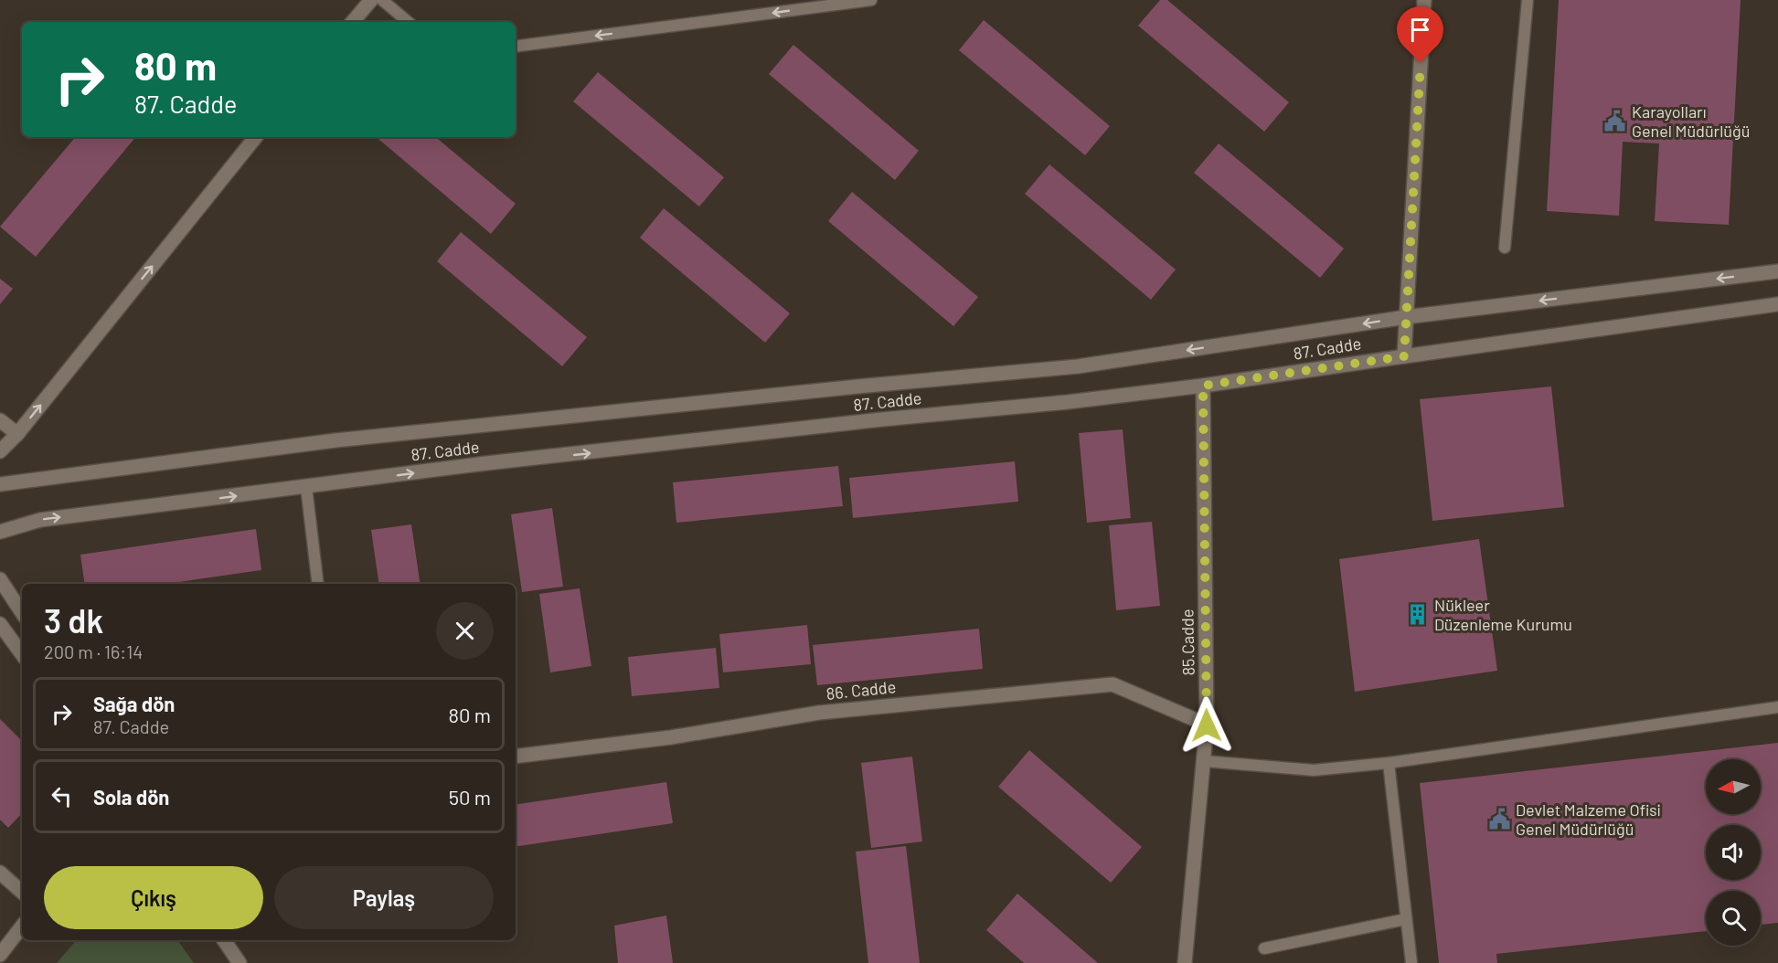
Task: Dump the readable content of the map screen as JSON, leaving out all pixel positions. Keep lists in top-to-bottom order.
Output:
{
  "streets": {
    "street": ["87. Cadde", "85.Cadde", "86. Cadde"]
  },
  "crossings": [
    ["87. Cadde", "85.Cadde"],
    ["85.Cadde", "86. Cadde"]
  ],
  "places": {
    "public building": ["Karayolları Genel Müdürlüğü", "Devlet Malzeme Ofisi Genel Müdürlüğü"],
    "building": ["Nükleer Düzenleme Kurumu"]
  },
  "north": "left",
  "page": {
    "turn": ["80 m", "87. Cadde"],
    "heading": ["3 dk", "200 m · 16:14"],
    "list": [
      {
        "name": "Sağa dön",
        "note": "87. Cadde",
        "value": "80 m"
      },
      {
        "name": "Sola dön",
        "value": "50 m"
      }
    ],
    "buttons": ["Çıkış", "Paylaş"]
  }
}
